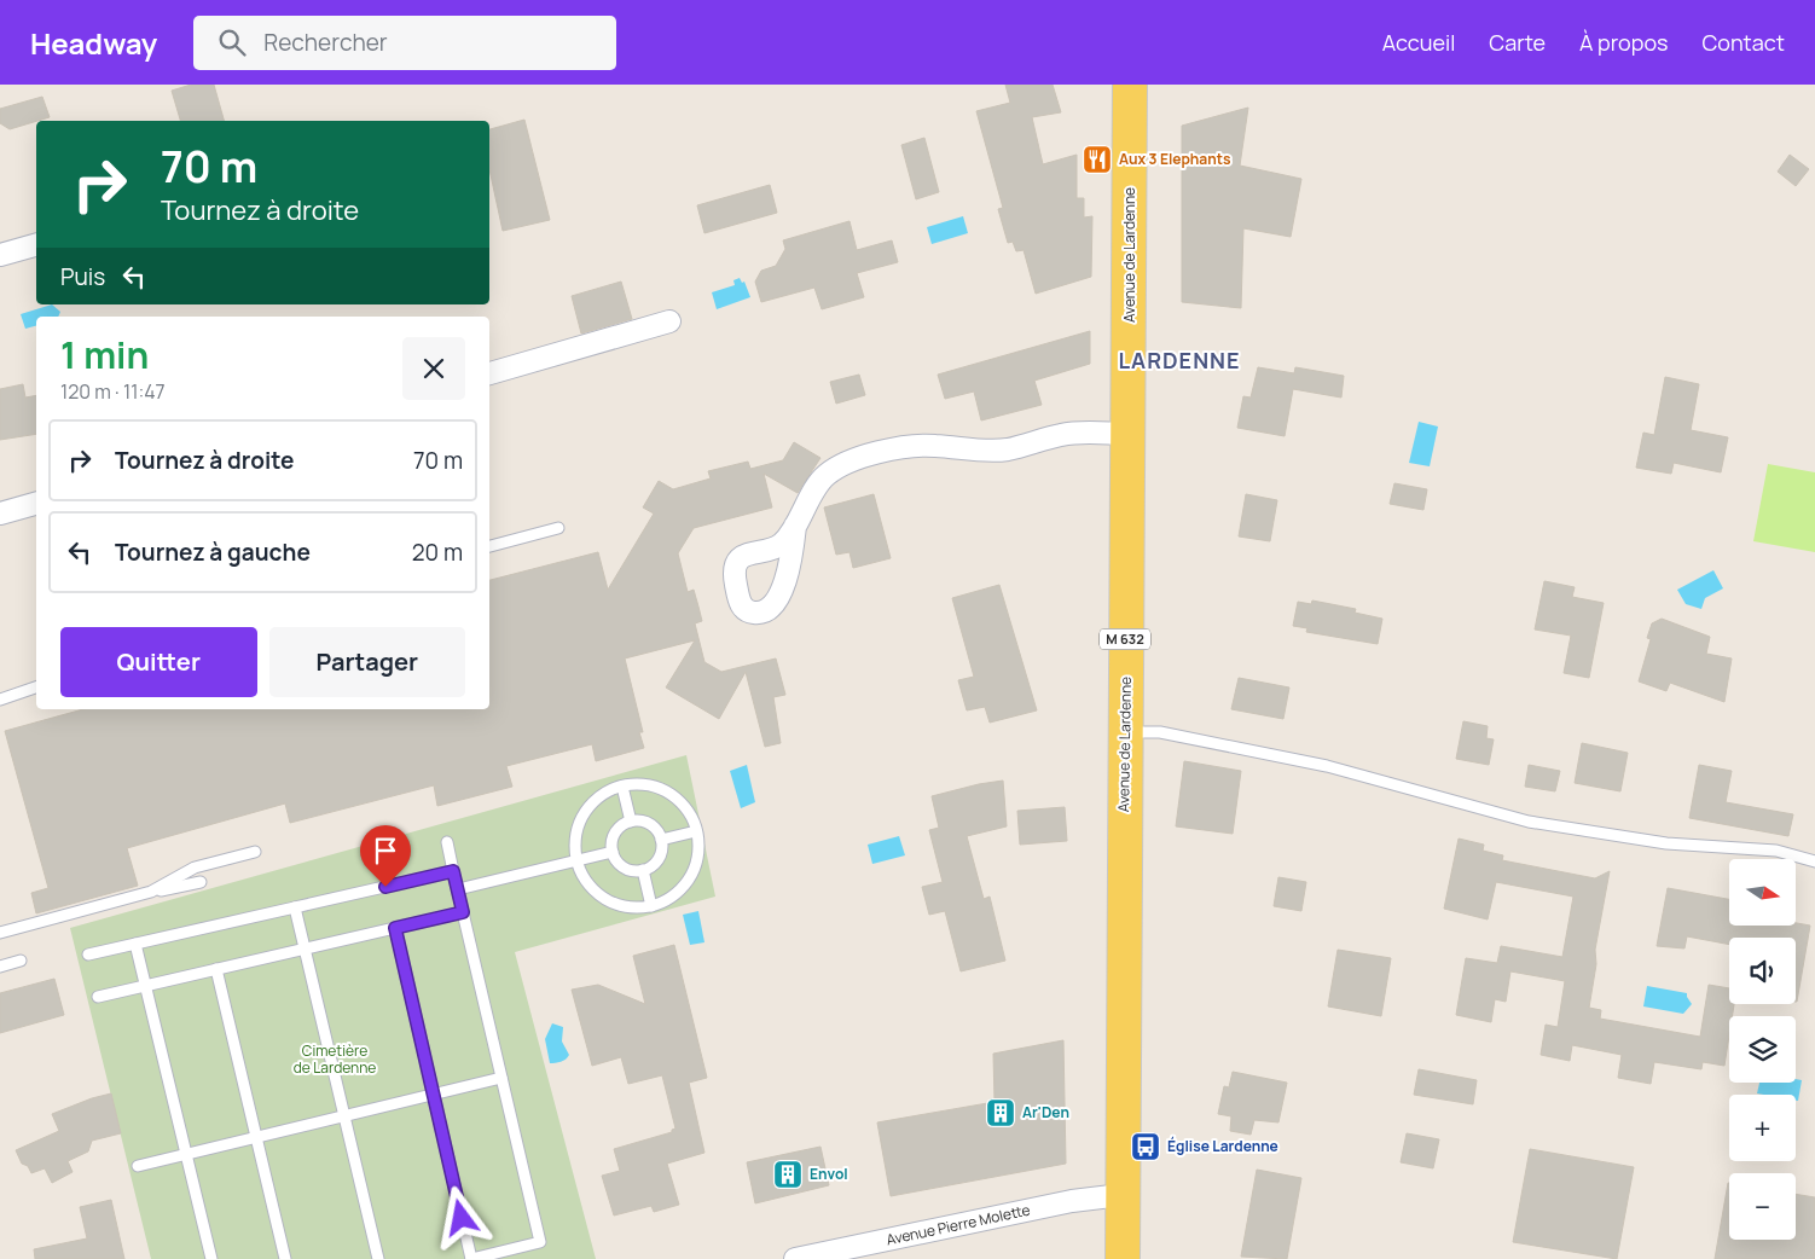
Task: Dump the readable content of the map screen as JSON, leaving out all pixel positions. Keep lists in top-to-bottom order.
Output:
{
  "streets": {
    "main road": ["Avenue de Lardenne", "M 632"],
    "street": ["Avenue Pierre Molette"]
  },
  "crossings": [
    ["Avenue de Lardenne", "Avenue Pierre Molette"]
  ],
  "districts": ["LARDENNE"],
  "parks": ["Cimetière de Lardenne"],
  "places": {
    "restaurant": ["Aux 3 Elephants"],
    "building": ["Ar'Den", "Envol"],
    "bus stop": ["Église Lardenne"]
  },
  "north": "right",
  "page": {
    "header": "Headway",
    "search": "Rechercher",
    "nav": [
      "Accueil",
      "Carte",
      "À propos",
      "Contact"
    ],
    "turn": ["70 m", "Tournez à droite"],
    "then": "Puis",
    "heading": ["1 min", "120 m · 11:47"],
    "list": [
      {
        "name": "Tournez à droite",
        "value": "70 m"
      },
      {
        "name": "Tournez à gauche",
        "value": "20 m"
      }
    ],
    "buttons": ["Quitter", "Partager"],
    "map_buttons": ["+", "−"]
  }
}
